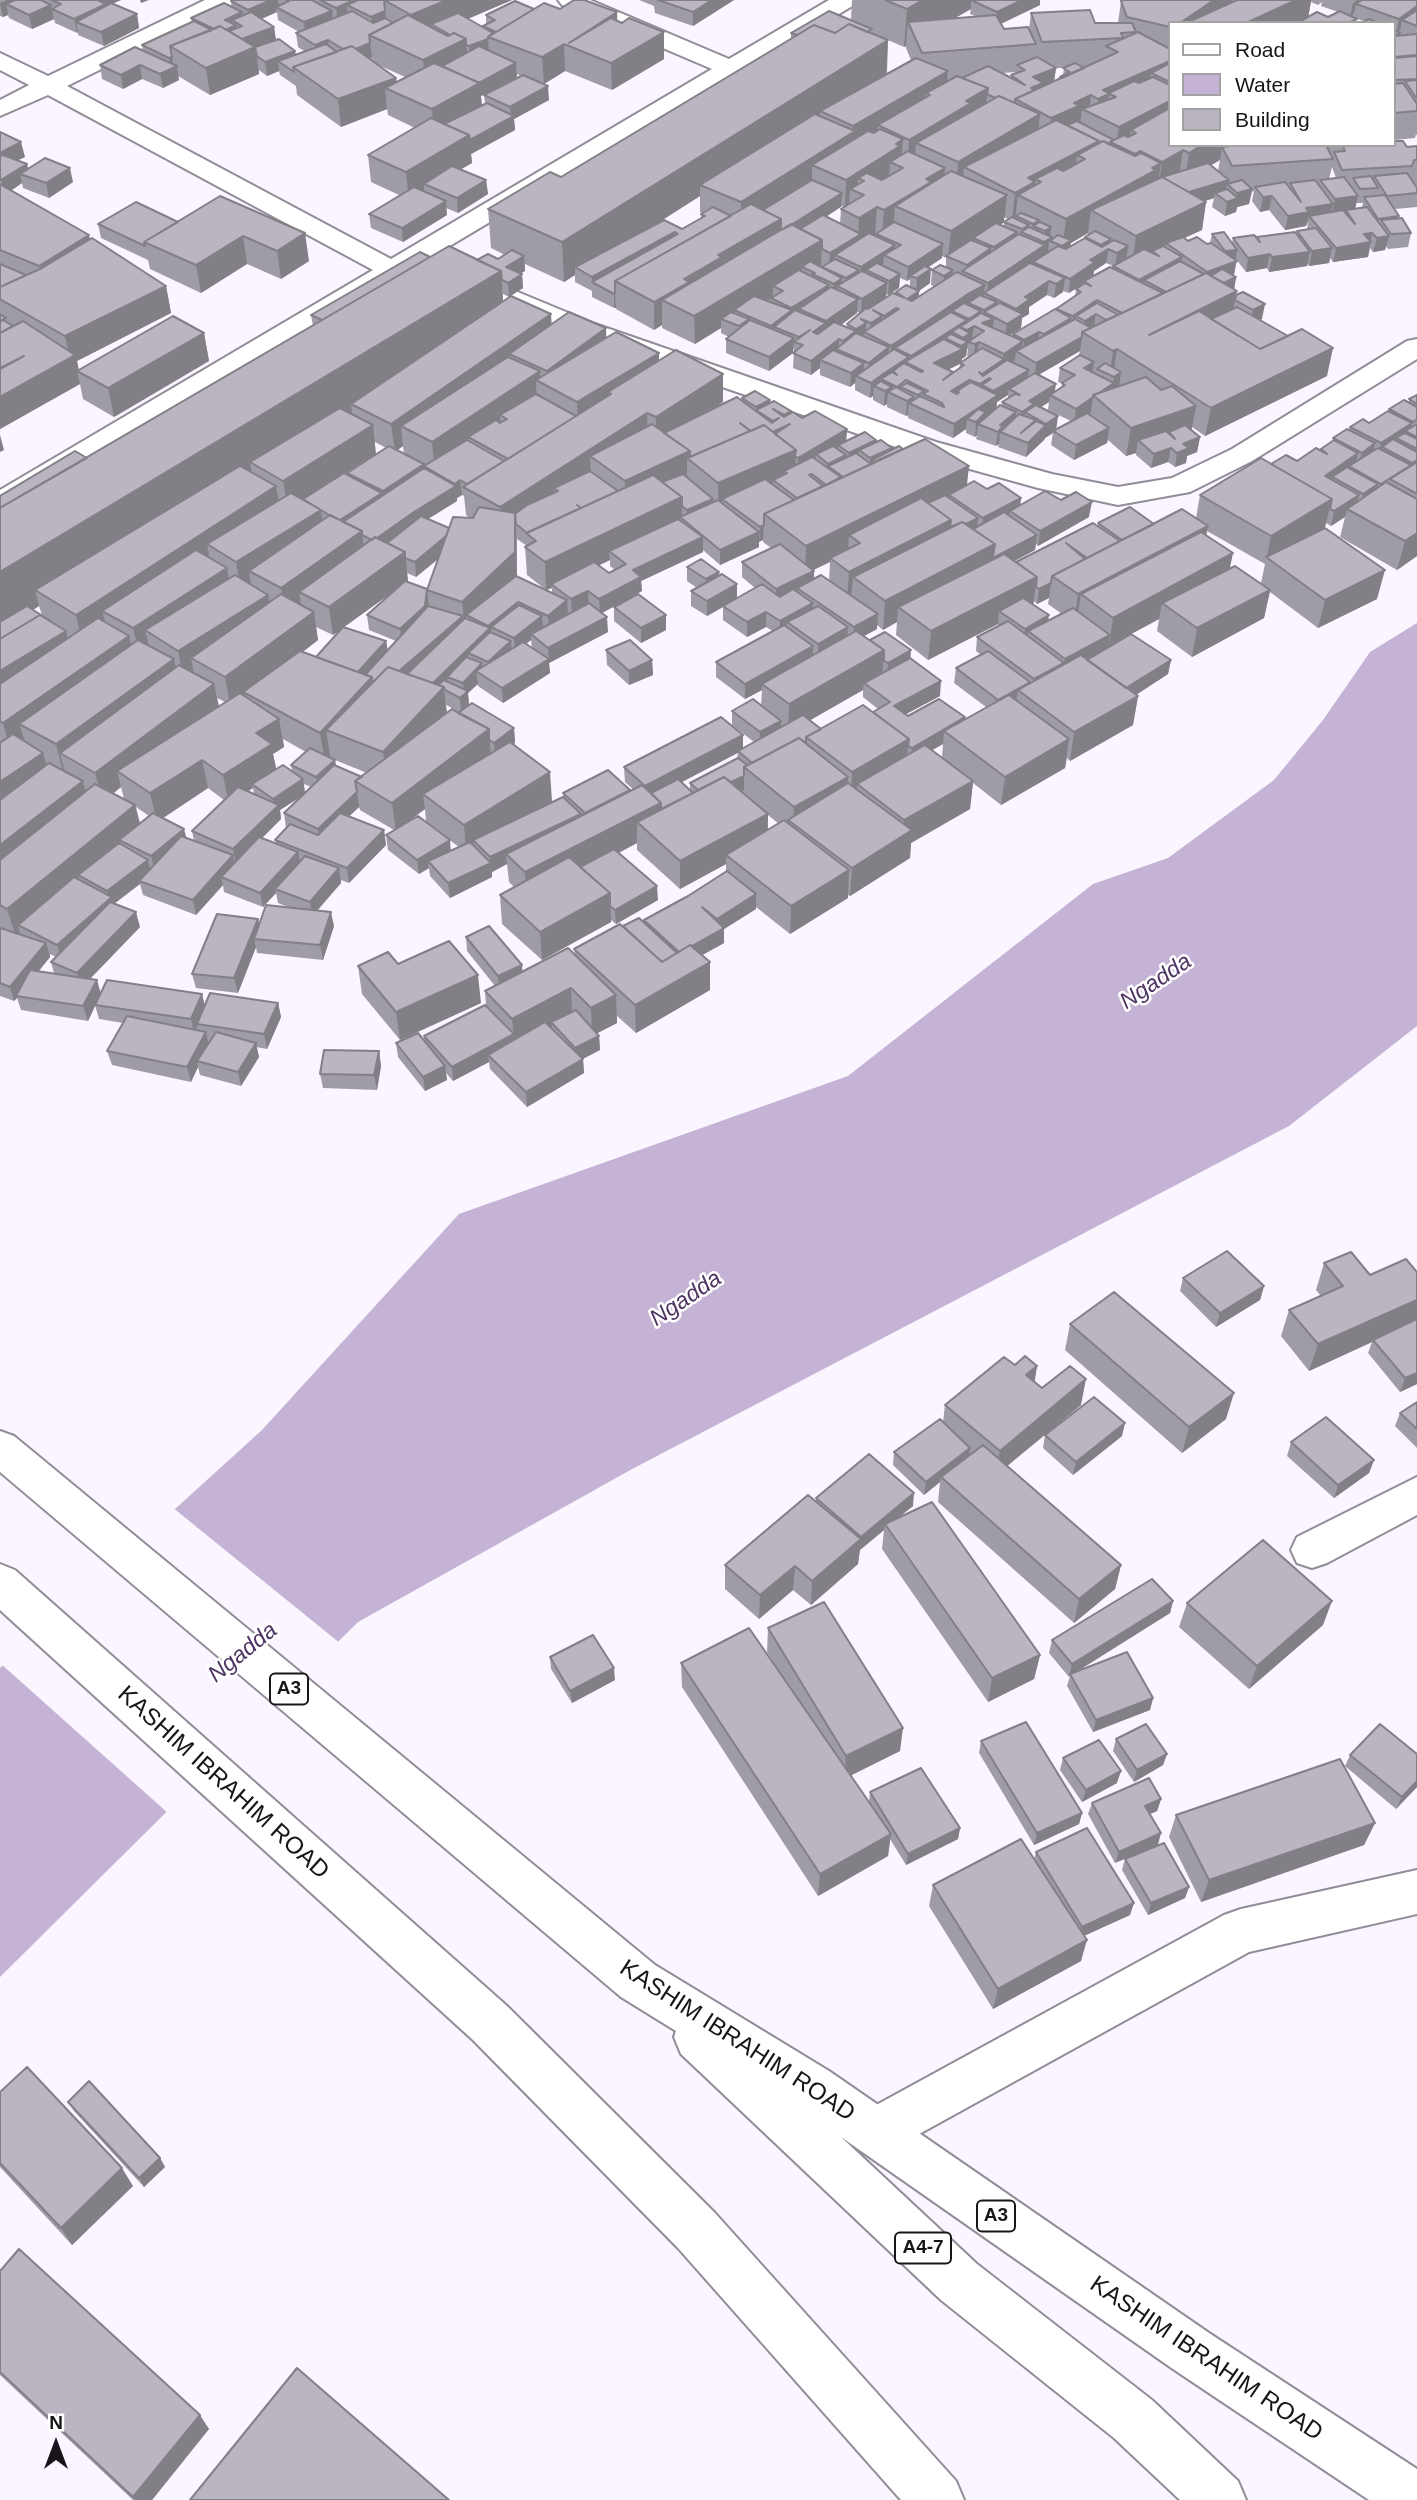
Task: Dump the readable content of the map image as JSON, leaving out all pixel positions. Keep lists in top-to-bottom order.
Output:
{
  "streets": {
    "main road": ["A3", "KASHIM IBRAHIM ROAD", "A4-7"]
  },
  "crossings": [
    ["KASHIM IBRAHIM ROAD", "A4-7"]
  ],
  "water": ["Ngadda"],
  "legend": ["Road", "Water", "Building"],
  "north": "top"
}
